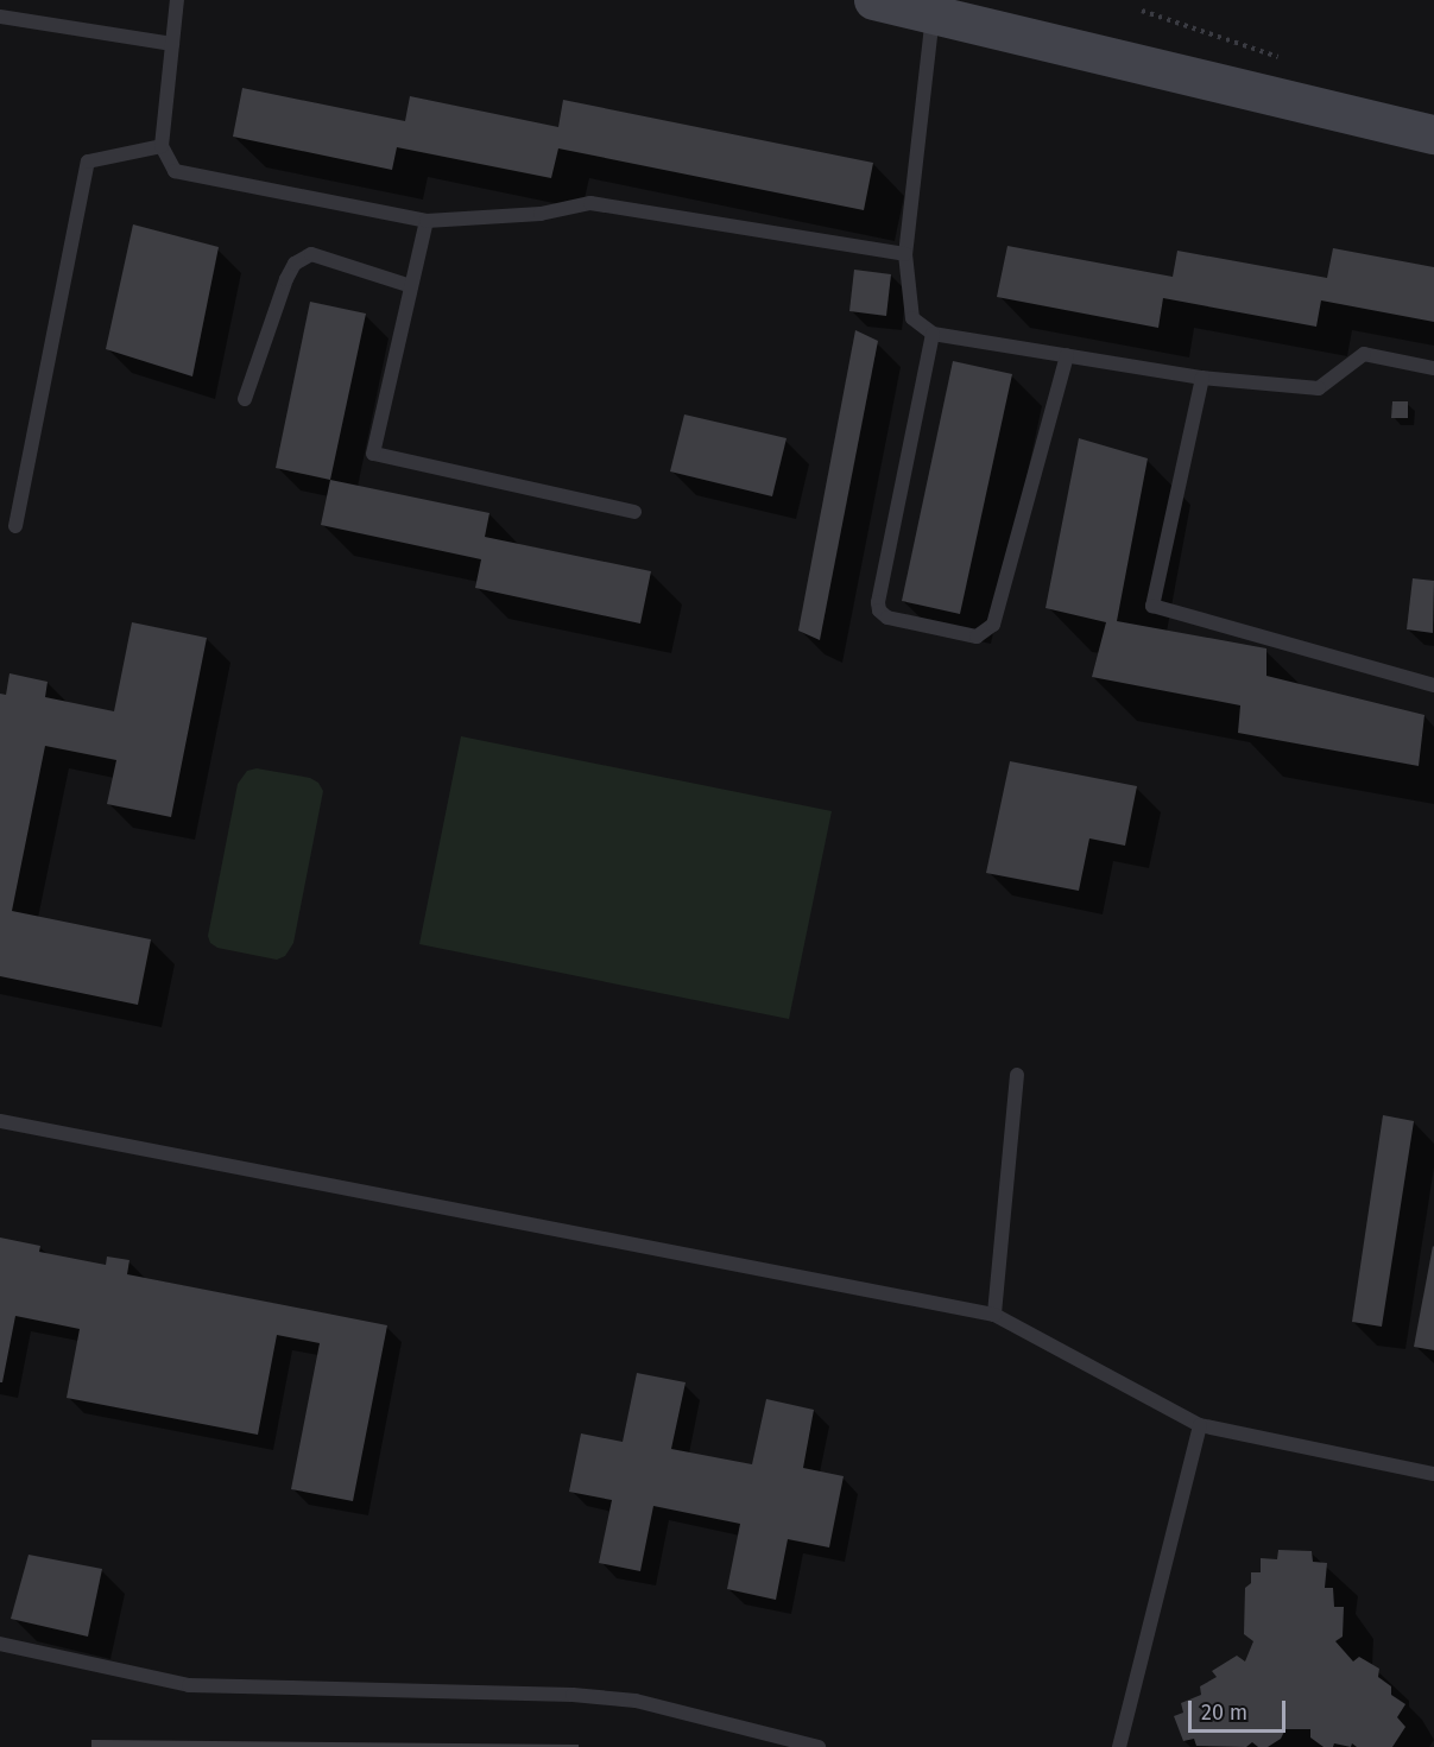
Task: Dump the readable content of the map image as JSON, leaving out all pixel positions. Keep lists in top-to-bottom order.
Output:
{
  "scale_bar": "20 m"
}
